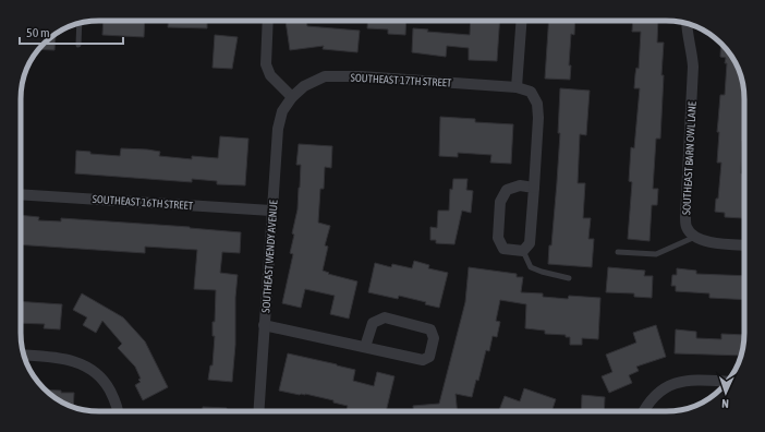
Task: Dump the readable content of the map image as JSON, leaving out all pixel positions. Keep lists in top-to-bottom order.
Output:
{
  "streets": {
    "street": [
      "SOUTHEAST 17TH STREET",
      "SOUTHEAST BARN OWL LANE",
      "SOUTHEAST 16TH STREET",
      "SOUTHEAST WENDY AVENUE"
    ]
  },
  "crossings": [
    ["SOUTHEAST 17TH STREET", "SOUTHEAST WENDY AVENUE"],
    ["SOUTHEAST 16TH STREET", "SOUTHEAST WENDY AVENUE"]
  ],
  "scale_bar": "50 m",
  "north": "bottom"
}
